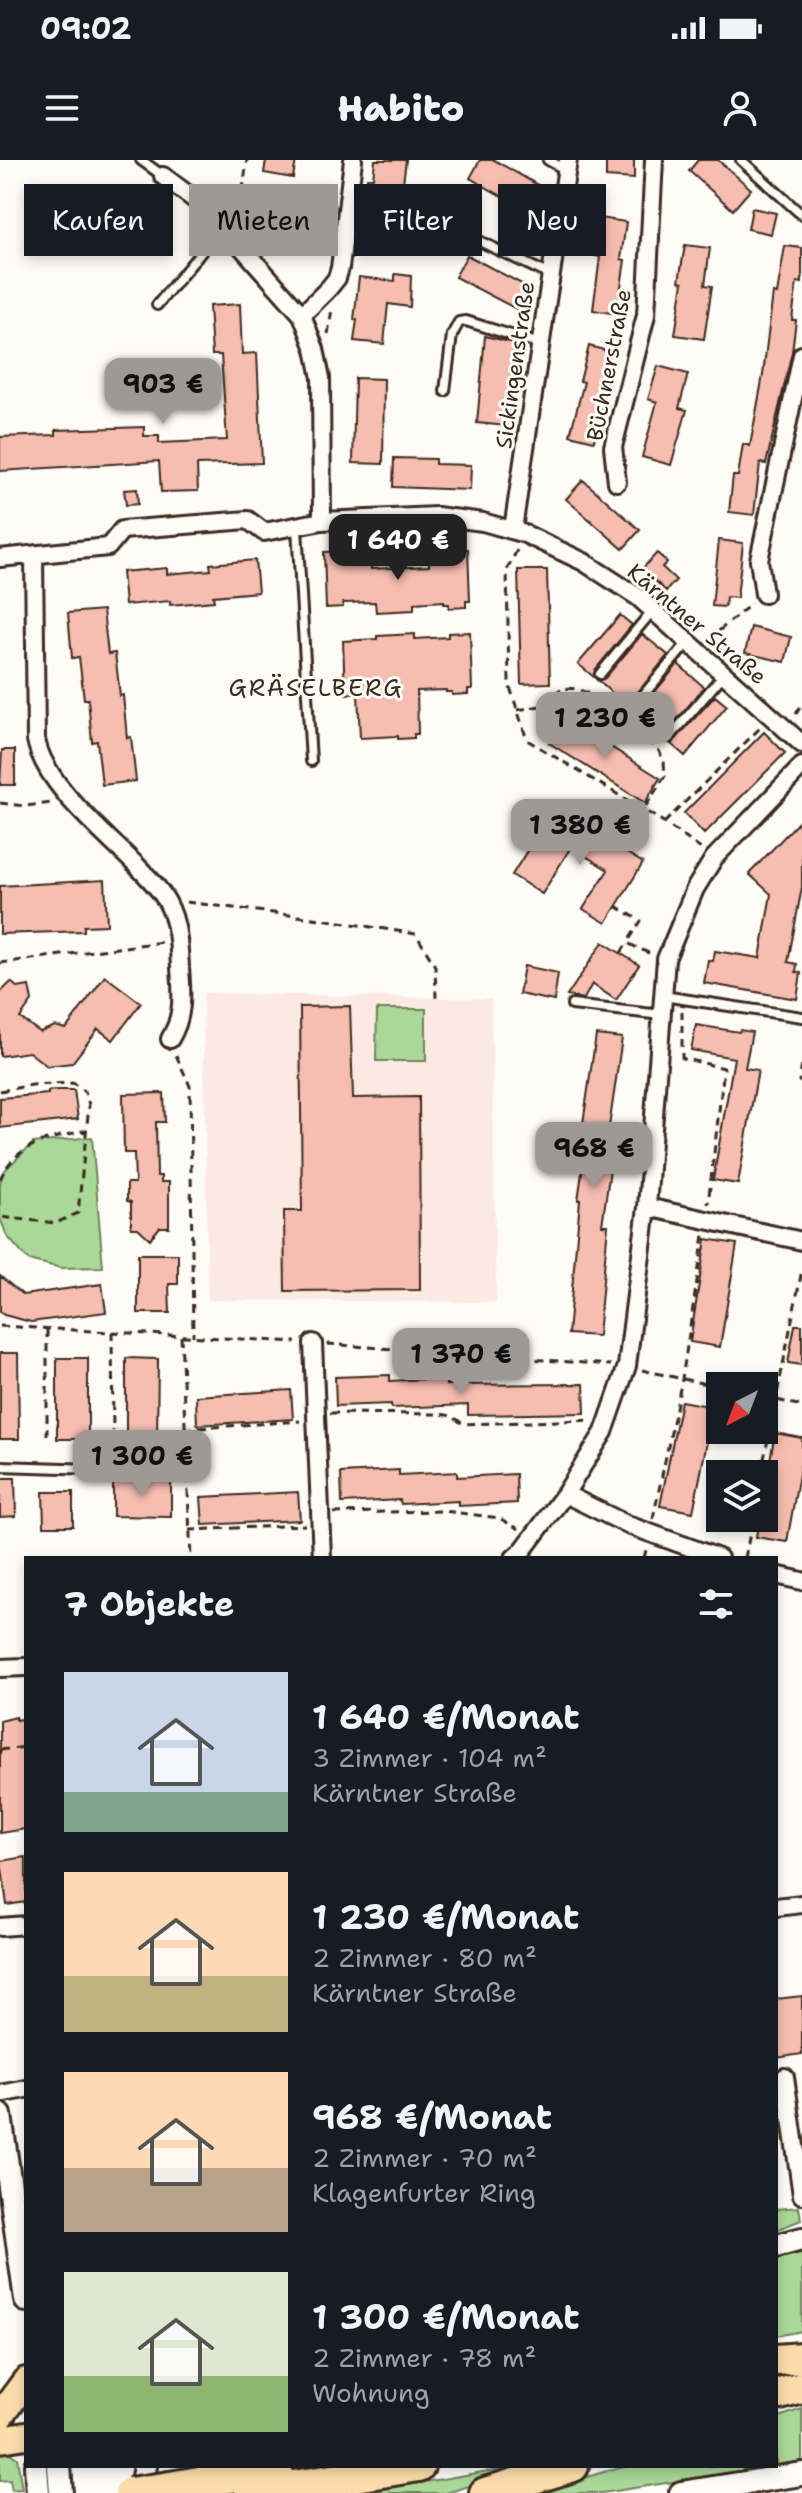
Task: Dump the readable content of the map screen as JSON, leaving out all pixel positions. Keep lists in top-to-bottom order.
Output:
{
  "streets": {
    "street": ["Sickingenstraße", "Büchnerstraße", "Kärntner Straße"]
  },
  "crossings": [
    ["Sickingenstraße", "Kärntner Straße"]
  ],
  "districts": ["GRÄSELBERG"],
  "north": "bottom left",
  "page": {
    "status": "09:02",
    "header": "Habito",
    "chip": [
      "Kaufen",
      "Mieten",
      "Filter",
      "Neu"
    ],
    "price": [
      "903 €",
      "1 640 €",
      "1 230 €",
      "1 380 €",
      "968 €",
      "1 370 €",
      "1 300 €"
    ],
    "heading": "7 Objekte",
    "list": [
      {
        "name": "1 640 €/Monat",
        "note": "3 Zimmer · 104 m² · Kärntner Straße"
      },
      {
        "name": "1 230 €/Monat",
        "note": "2 Zimmer · 80 m² · Kärntner Straße"
      },
      {
        "name": "968 €/Monat",
        "note": "2 Zimmer · 70 m² · Klagenfurter Ring"
      },
      {
        "name": "1 300 €/Monat",
        "note": "2 Zimmer · 78 m² · Wohnung"
      }
    ]
  }
}
